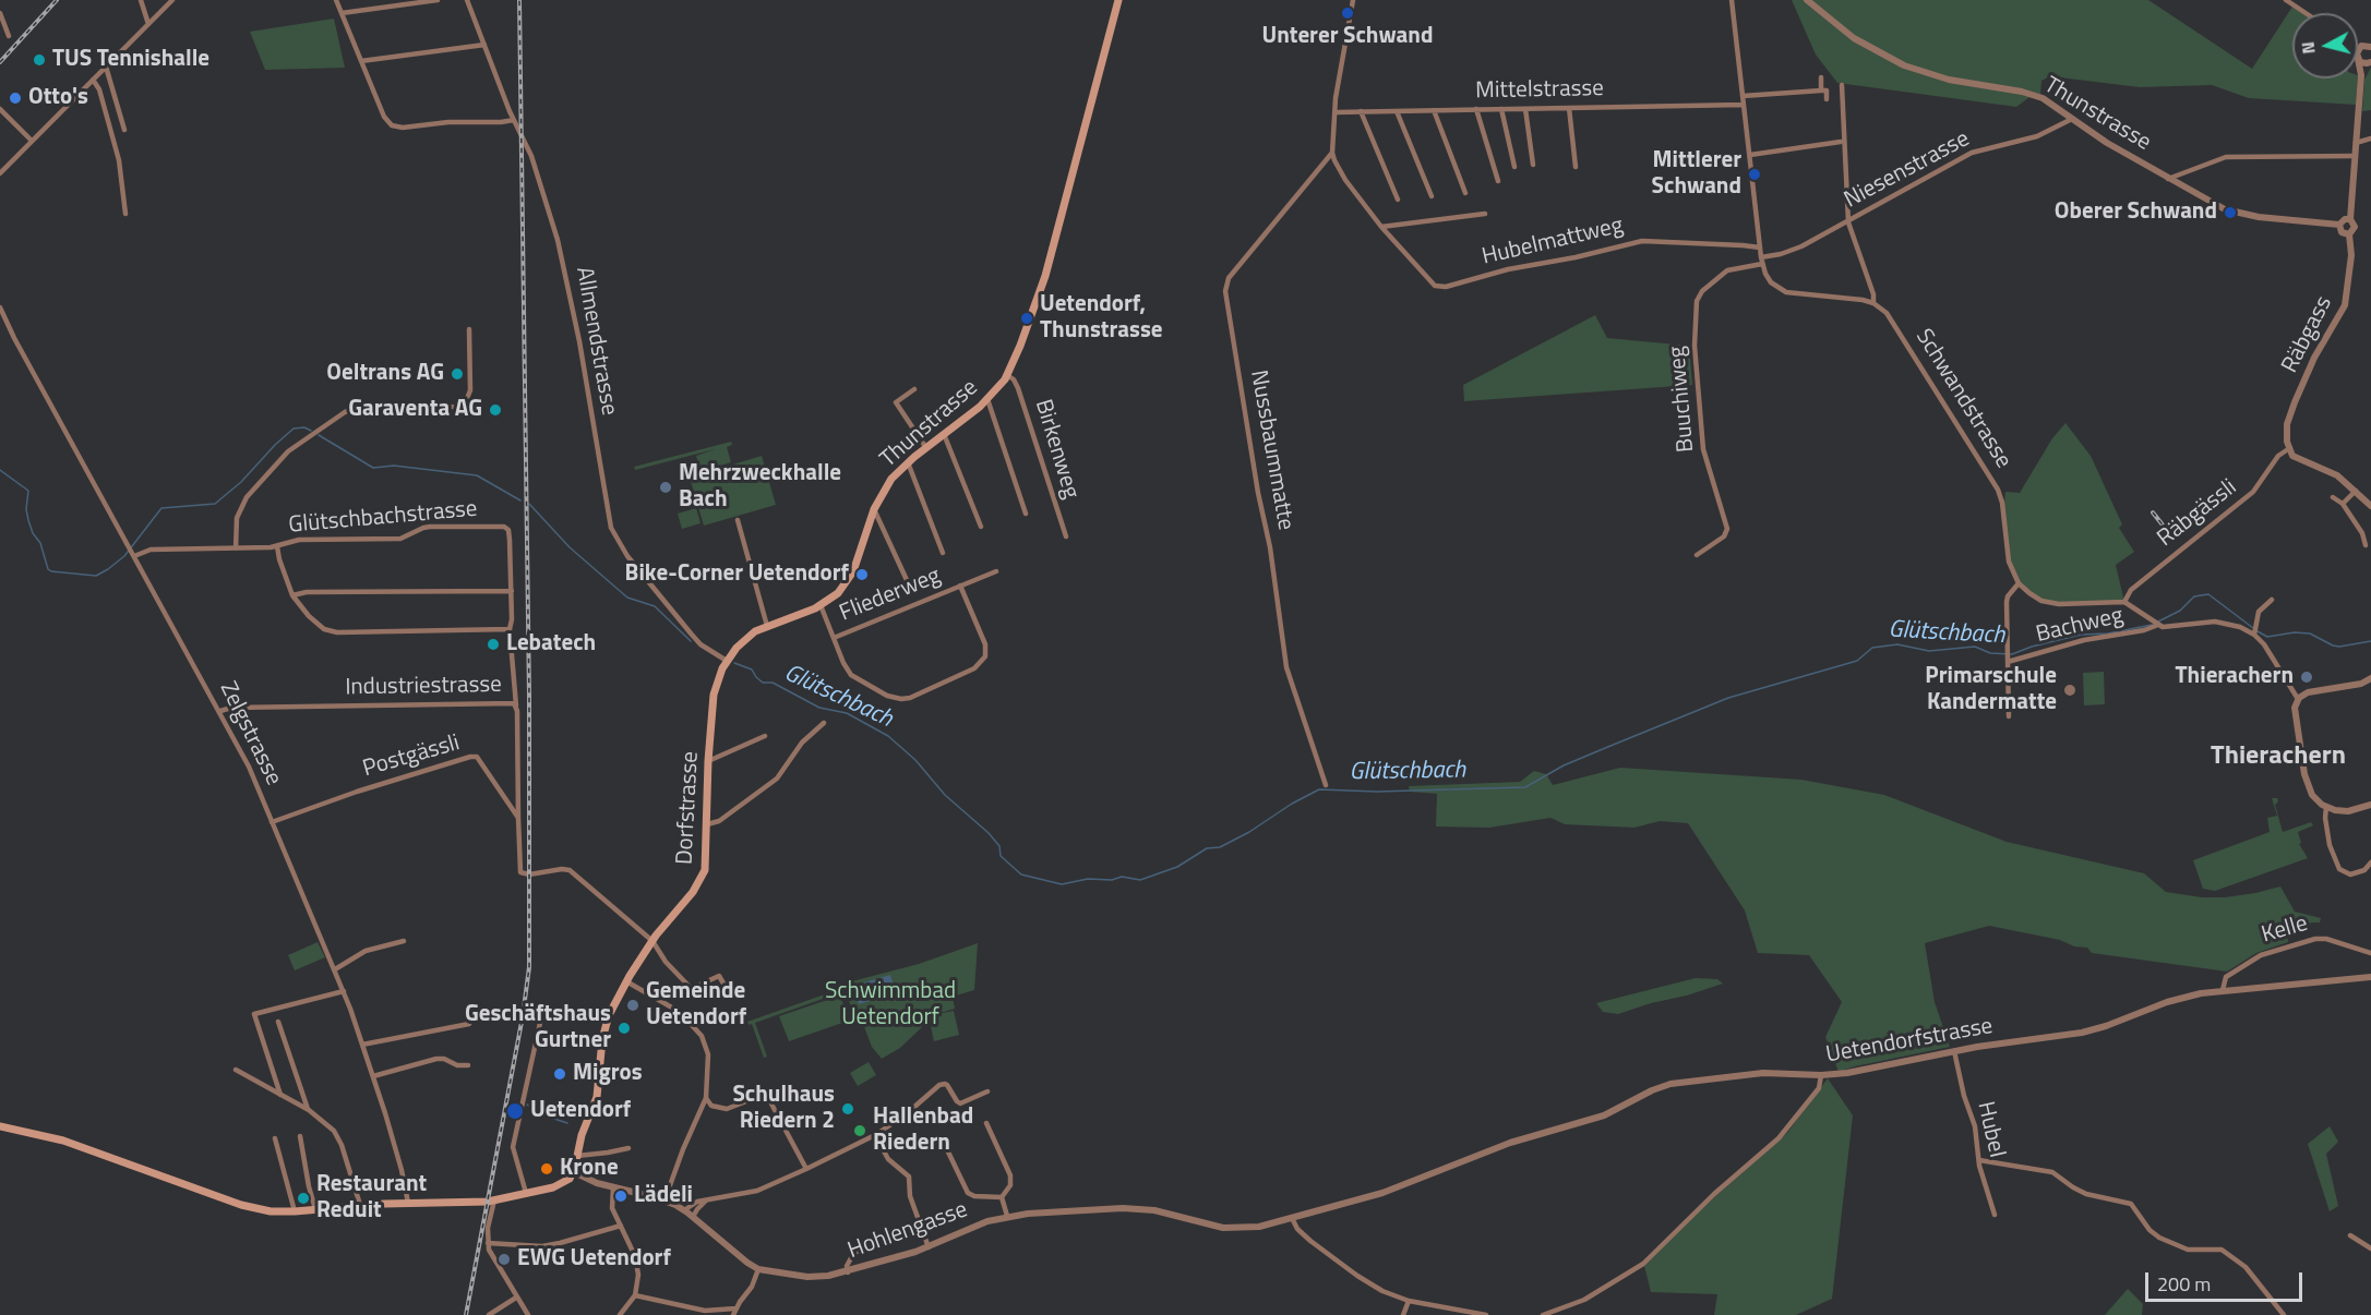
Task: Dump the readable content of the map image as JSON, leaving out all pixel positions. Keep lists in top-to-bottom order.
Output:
{
  "streets": {
    "main road": ["Thunstrasse", "Dorfstrasse"],
    "street": [
      "Mittelstrasse",
      "Niesenstrasse",
      "Hubelmattweg",
      "Räbgass",
      "Allmendstrasse",
      "Buuchiweg",
      "Schwandstrasse",
      "Birkenweg",
      "Nussbaummatte",
      "Räbgässli",
      "Glütschbachstrasse",
      "Fliederweg",
      "Bachweg",
      "Industriestrasse",
      "Zelgstrasse",
      "Postgässli",
      "Kelle",
      "Uetendorfstrasse",
      "Hubel",
      "Hohlengasse"
    ]
  },
  "crossings": [
    ["Thunstrasse", "Niesenstrasse"],
    ["Thunstrasse", "Räbgass"],
    ["Thunstrasse", "Allmendstrasse"],
    ["Thunstrasse", "Birkenweg"],
    ["Thunstrasse", "Fliederweg"],
    ["Thunstrasse", "Dorfstrasse"],
    ["Niesenstrasse", "Buuchiweg"],
    ["Räbgass", "Räbgässli"],
    ["Allmendstrasse", "Dorfstrasse"],
    ["Glütschbachstrasse", "Industriestrasse"],
    ["Glütschbachstrasse", "Zelgstrasse"],
    ["Industriestrasse", "Zelgstrasse"],
    ["Industriestrasse", "Postgässli"],
    ["Zelgstrasse", "Postgässli"],
    ["Dorfstrasse", "Hohlengasse"],
    ["Kelle", "Uetendorfstrasse"],
    ["Uetendorfstrasse", "Hubel"],
    ["Uetendorfstrasse", "Hohlengasse"]
  ],
  "districts": ["Thierachern"],
  "water": ["Glütschbach"],
  "parks": ["Schwimmbad Uetendorf"],
  "places": [
    "Unterer Schwand",
    "TUS Tennishalle",
    "Otto's",
    "Mittlerer Schwand",
    "Oberer Schwand",
    "Uetendorf, Thunstrasse",
    "Oeltrans AG",
    "Garaventa AG",
    "Mehrzweckhalle Bach",
    "Bike-Corner Uetendorf",
    "Lebatech",
    "Thierachern",
    "Primarschule Kandermatte",
    "Gemeinde Uetendorf",
    "Geschäftshaus Gurtner",
    "Migros",
    "Schulhaus Riedern 2",
    "Uetendorf",
    "Hallenbad Riedern",
    "Krone",
    "Lädeli",
    "Restaurant Reduit",
    "EWG Uetendorf"
  ],
  "scale_bar": "200 m",
  "north": "left"
}
